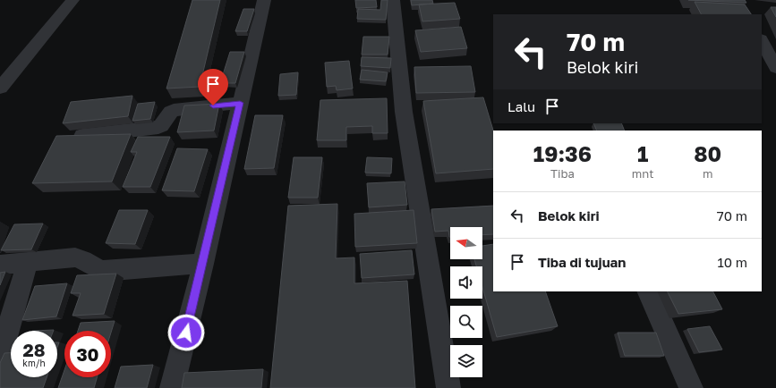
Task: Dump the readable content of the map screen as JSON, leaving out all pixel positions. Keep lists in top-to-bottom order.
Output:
{
  "north": "left",
  "page": {
    "turn": ["70 m", "Belok kiri"],
    "then": "Lalu",
    "eta": [
      "19:36",
      "Tiba",
      "1",
      "mnt",
      "80",
      "m"
    ],
    "list": [
      {
        "name": "Belok kiri",
        "value": "70 m"
      },
      {
        "name": "Tiba di tujuan",
        "value": "10 m"
      }
    ],
    "speed": "28 km/h",
    "limit": "30"
  }
}
